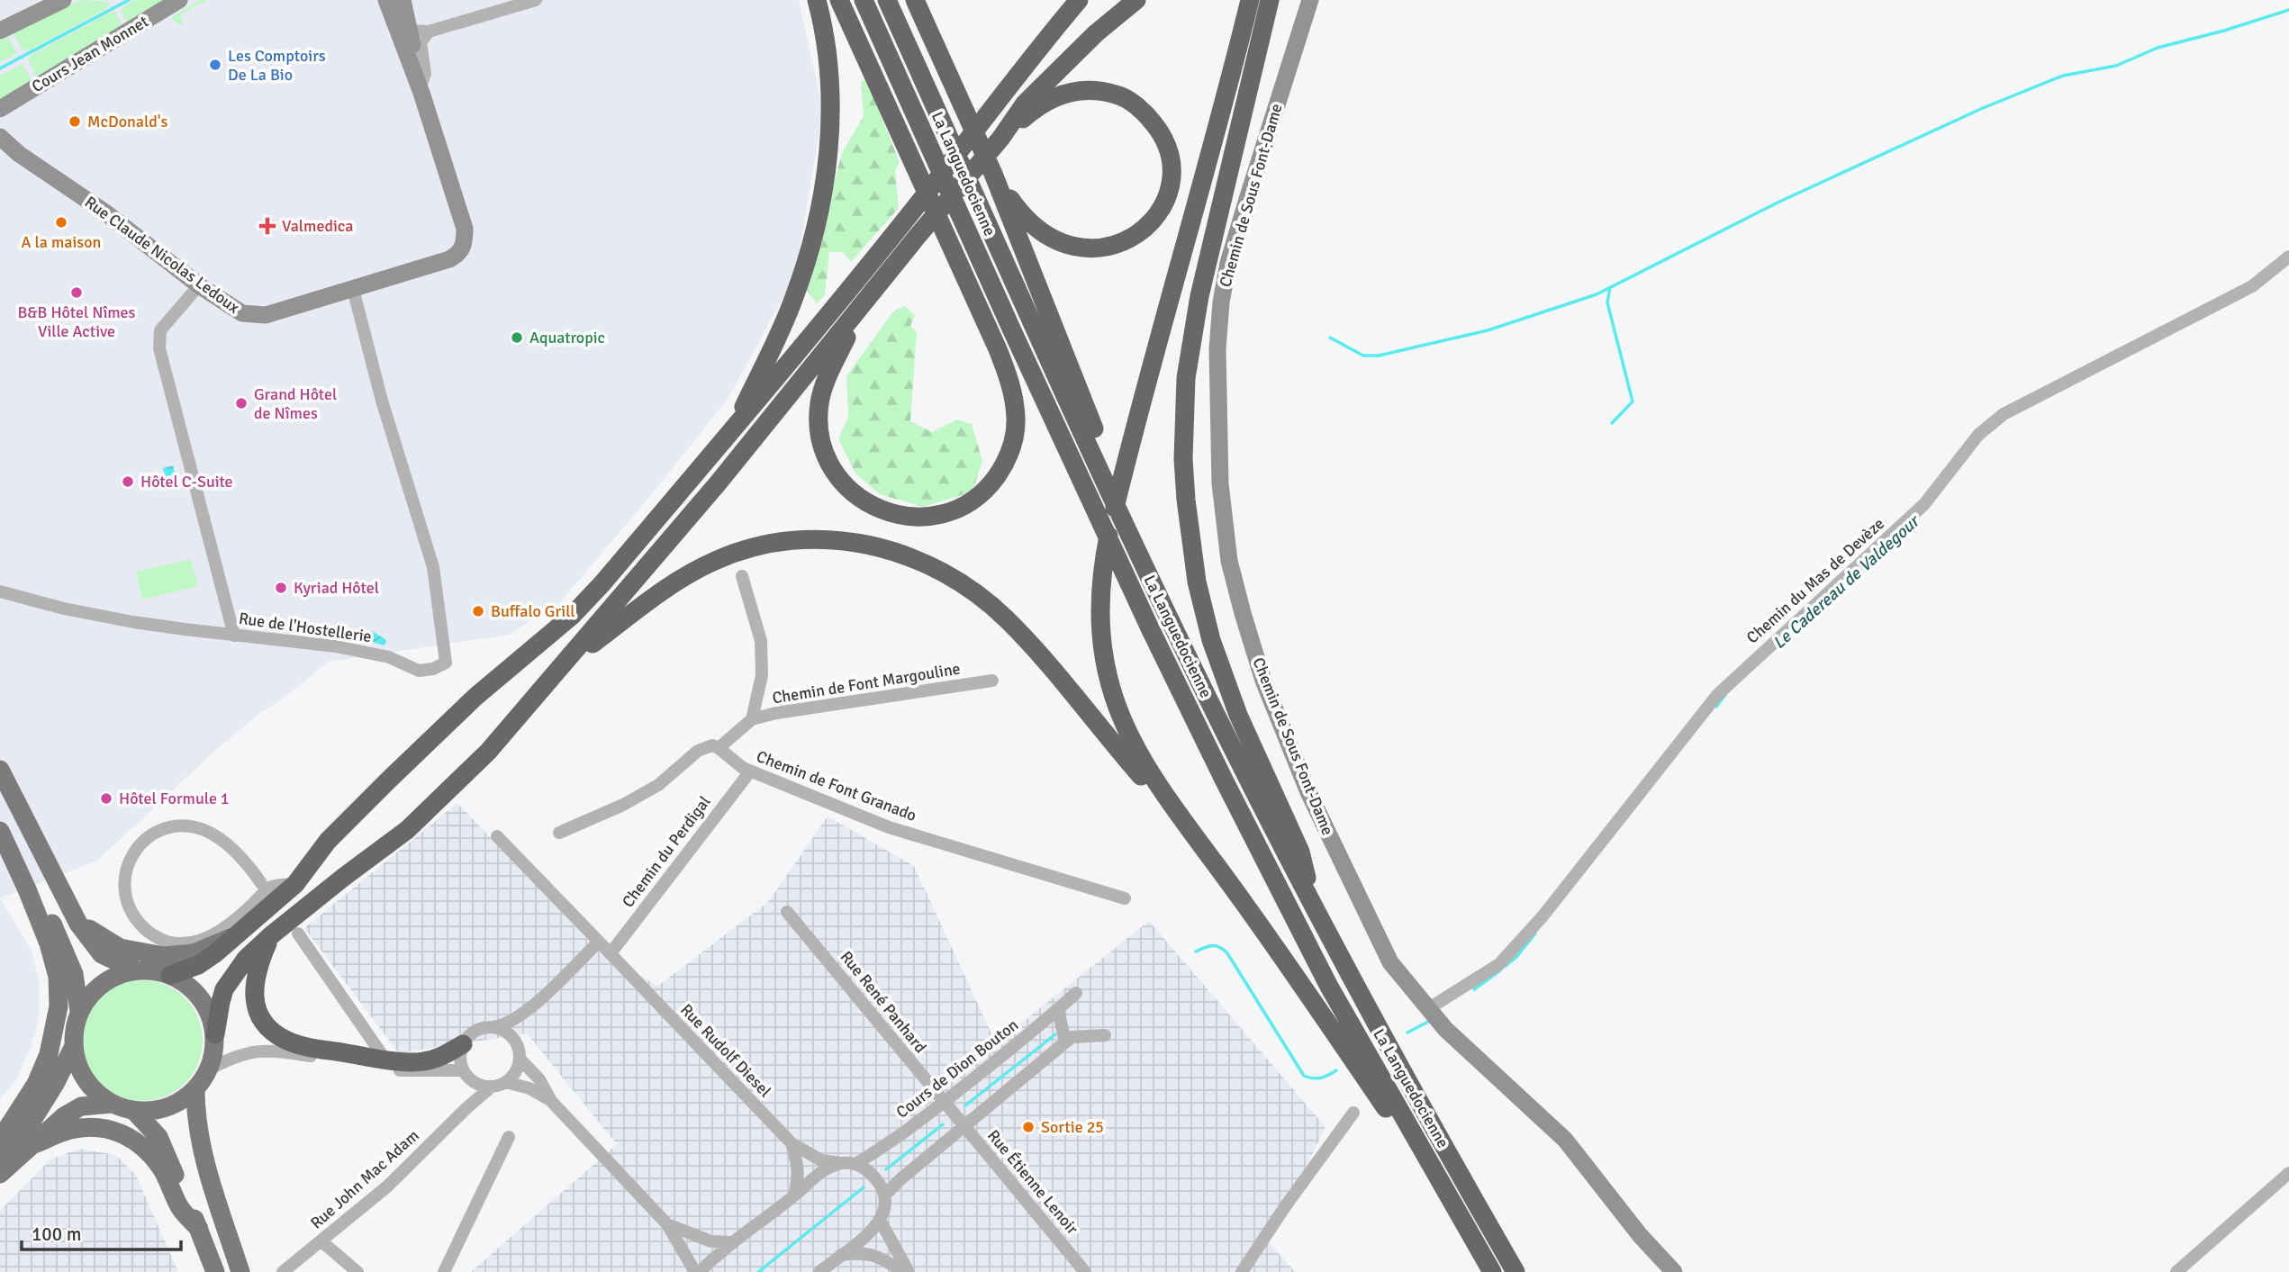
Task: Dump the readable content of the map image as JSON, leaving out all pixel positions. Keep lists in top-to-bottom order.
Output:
{
  "streets": {
    "highway": ["La Languedocienne"],
    "street": [
      "Cours Jean Monnet",
      "Chemin de Sous Font-Dame",
      "Rue Claude Nicolas Ledoux",
      "Chemin du Mas de Devèze",
      "Rue de l'Hostellerie",
      "Chemin de Font Margouline",
      "Chemin de Font Granado",
      "Chemin du Perdigal",
      "Rue René Panhard",
      "Rue Rudolf Diesel",
      "Cours de Dion Bouton",
      "Rue John Mac Adam",
      "Rue Étienne Lenoir"
    ]
  },
  "crossings": [
    ["Chemin de Sous Font-Dame", "Chemin du Mas de Devèze"],
    ["Rue Claude Nicolas Ledoux", "Rue de l'Hostellerie"],
    ["Chemin de Font Margouline", "Chemin de Font Granado"],
    ["Chemin de Font Granado", "Chemin du Perdigal"],
    ["Chemin du Perdigal", "Rue Rudolf Diesel"],
    ["Rue René Panhard", "Cours de Dion Bouton"],
    ["Rue René Panhard", "Rue Étienne Lenoir"],
    ["Rue Rudolf Diesel", "Cours de Dion Bouton"]
  ],
  "water": ["Le Cadereau de Valdegour"],
  "places": {
    "other": [
      "Les Comptoirs De La Bio",
      "McDonald's",
      "A la maison",
      "B&B Hôtel Nîmes Ville Active",
      "Aquatropic",
      "Grand Hôtel de Nîmes",
      "Hôtel C-Suite",
      "Kyriad Hôtel",
      "Buffalo Grill",
      "Hôtel Formule 1",
      "Sortie 25"
    ],
    "health": ["Valmedica"]
  },
  "scale_bar": "100 m"
}
